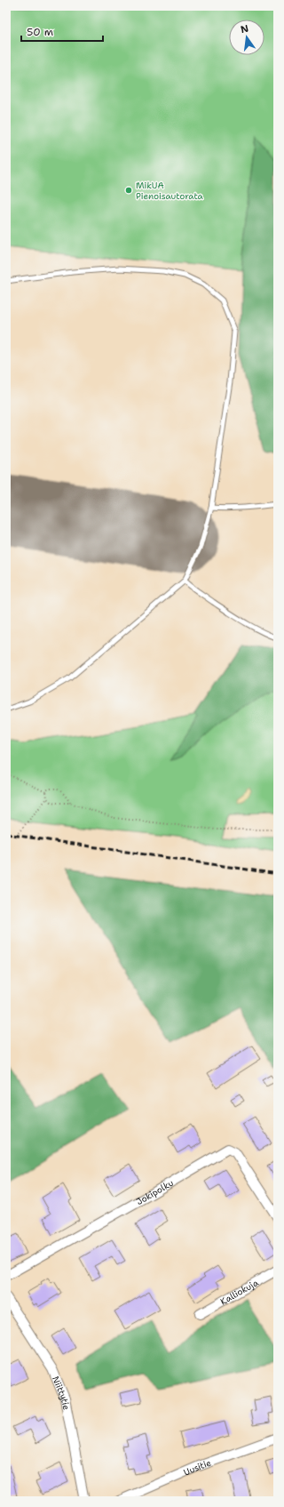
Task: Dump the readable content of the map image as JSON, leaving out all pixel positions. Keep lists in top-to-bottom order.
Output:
{
  "streets": {
    "street": [
      "Jokipolku",
      "Kalliokuja",
      "Niittytie",
      "Uusitie"
    ]
  },
  "places": ["MikUA Pienoisautorata"],
  "scale_bar": "50 m",
  "north": "top"
}
